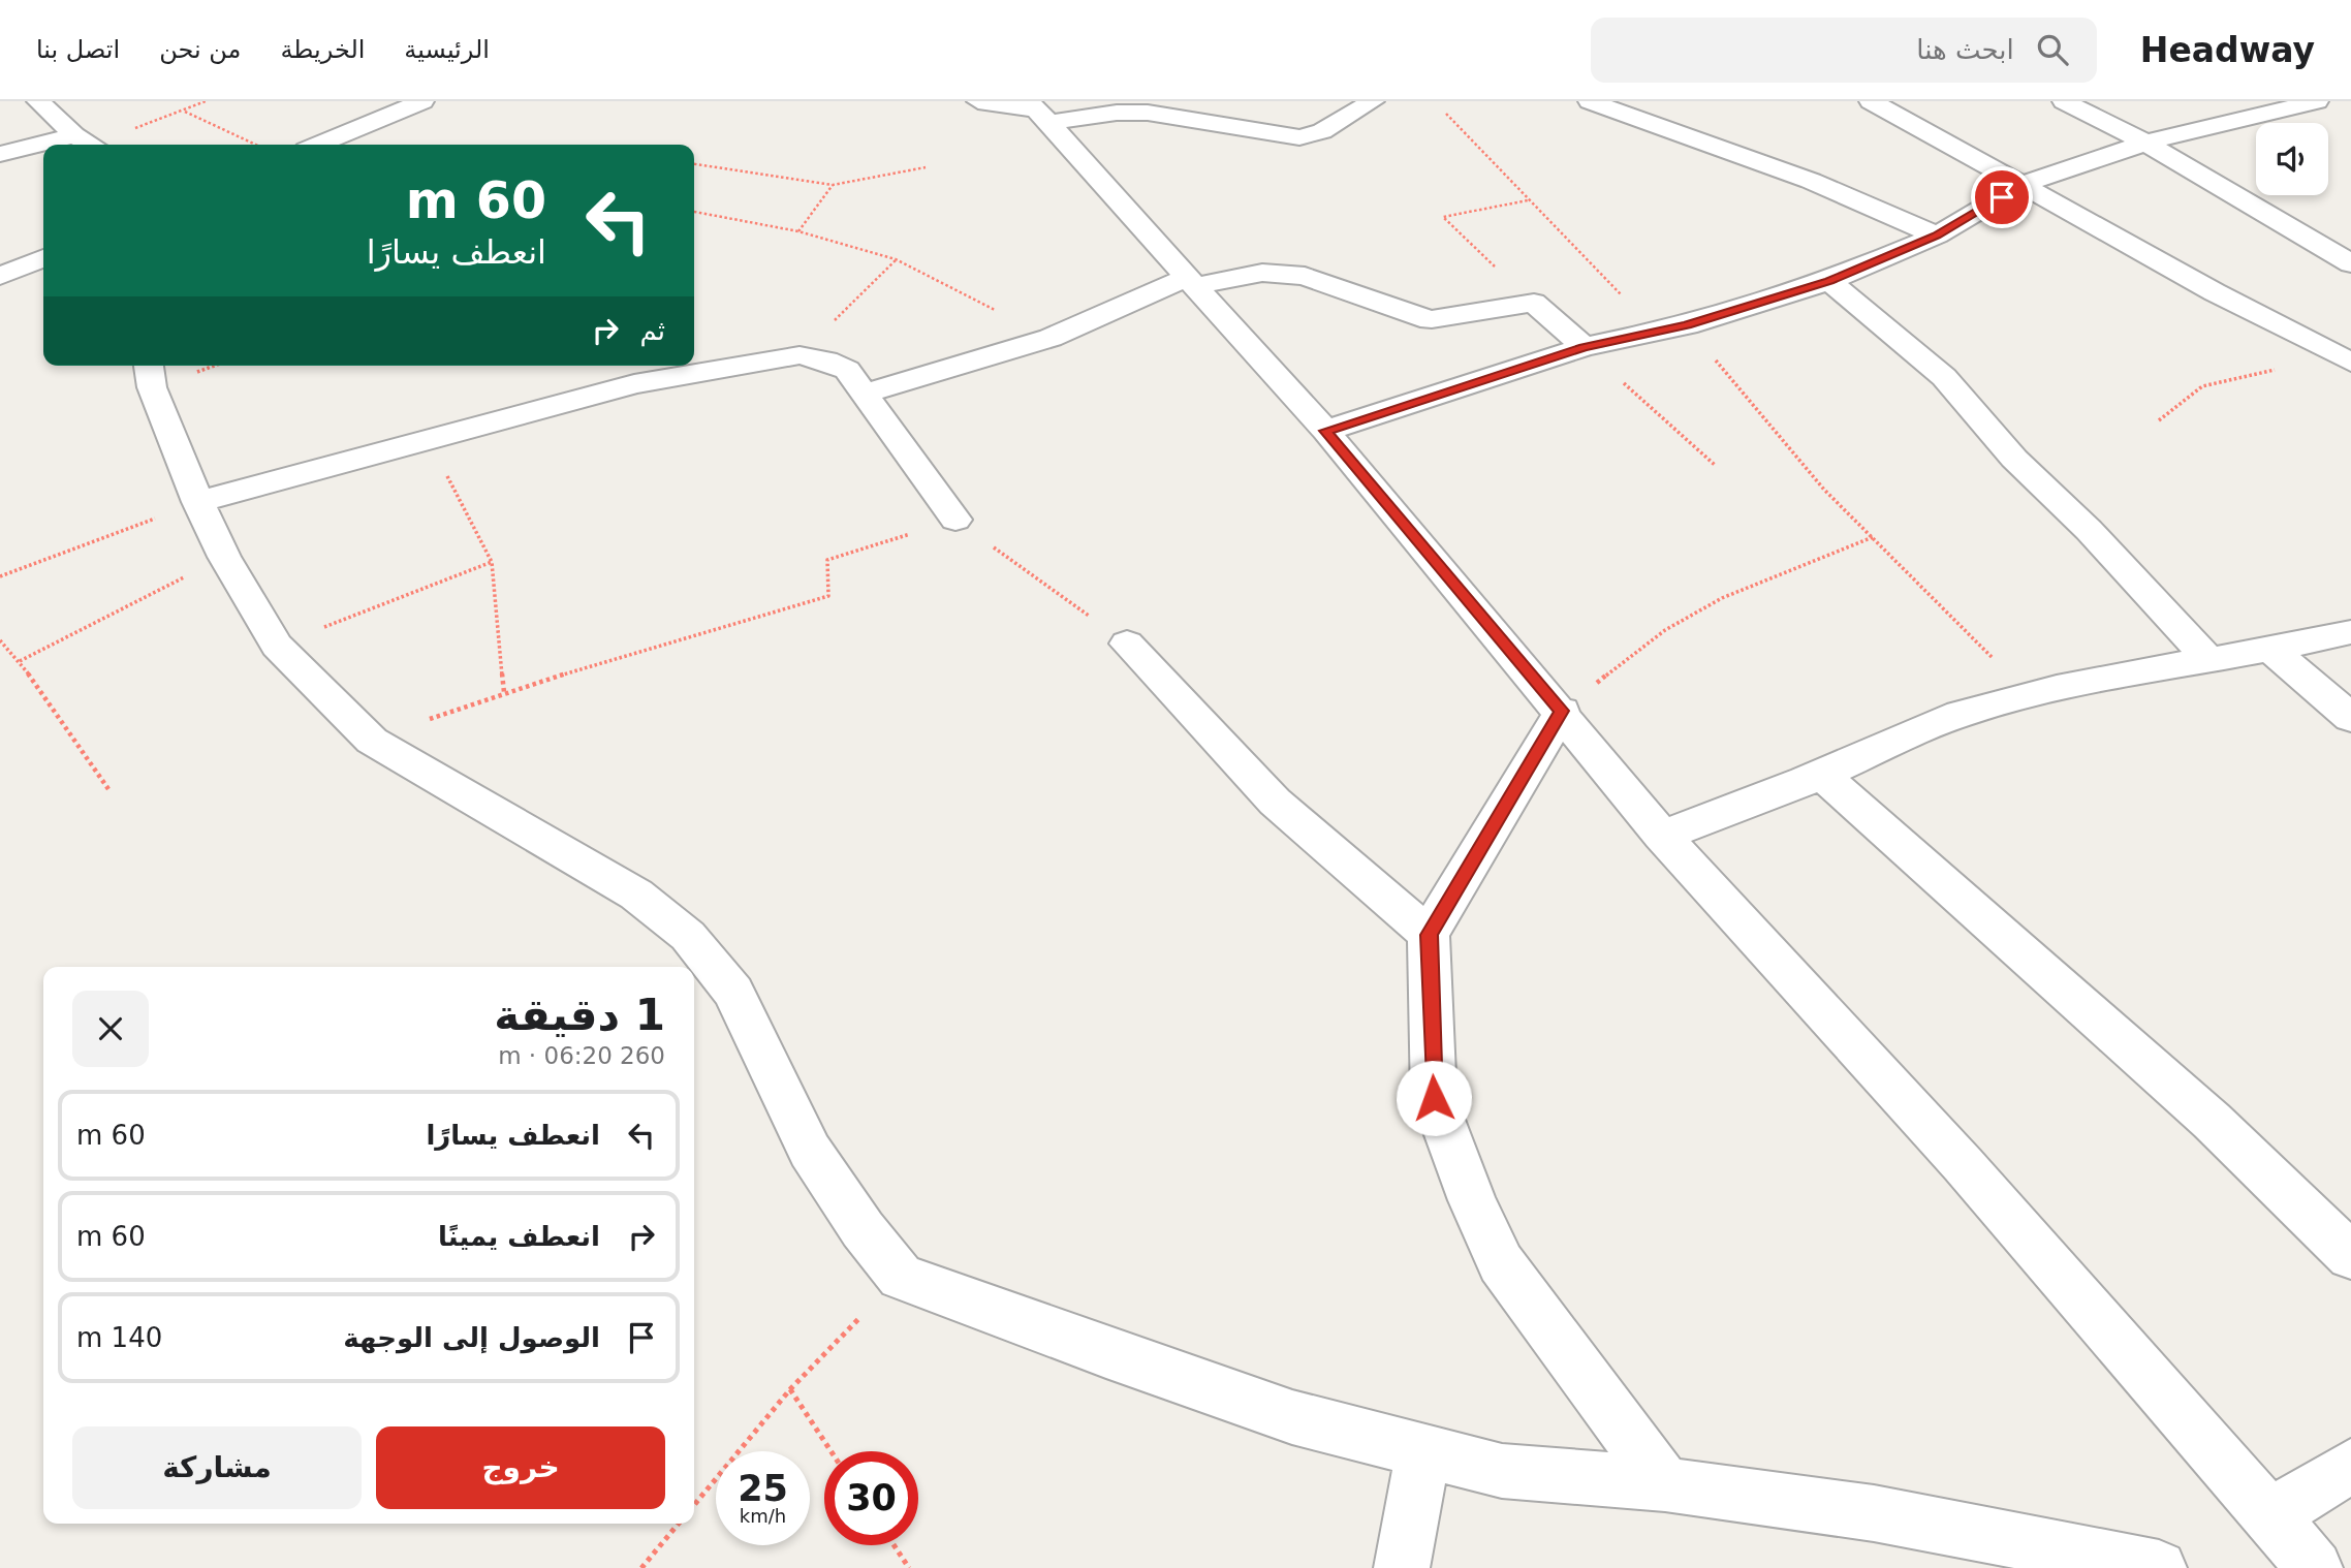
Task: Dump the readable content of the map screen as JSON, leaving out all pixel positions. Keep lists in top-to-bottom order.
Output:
{
  "page": {
    "header": "Headway",
    "search": "ابحث هنا",
    "nav": [
      "الرئيسية",
      "الخريطة",
      "من نحن",
      "اتصل بنا"
    ],
    "turn": ["60 m", "انعطف يسارًا"],
    "then": "ثم",
    "heading": ["1 دقيقة", "260 m · 06:20"],
    "list": [
      {
        "name": "انعطف يسارًا",
        "value": "60 m"
      },
      {
        "name": "انعطف يمينًا",
        "value": "60 m"
      },
      {
        "name": "الوصول إلى الوجهة",
        "value": "140 m"
      }
    ],
    "buttons": ["خروج", "مشاركة"],
    "speed": "25 km/h",
    "limit": "30"
  }
}
